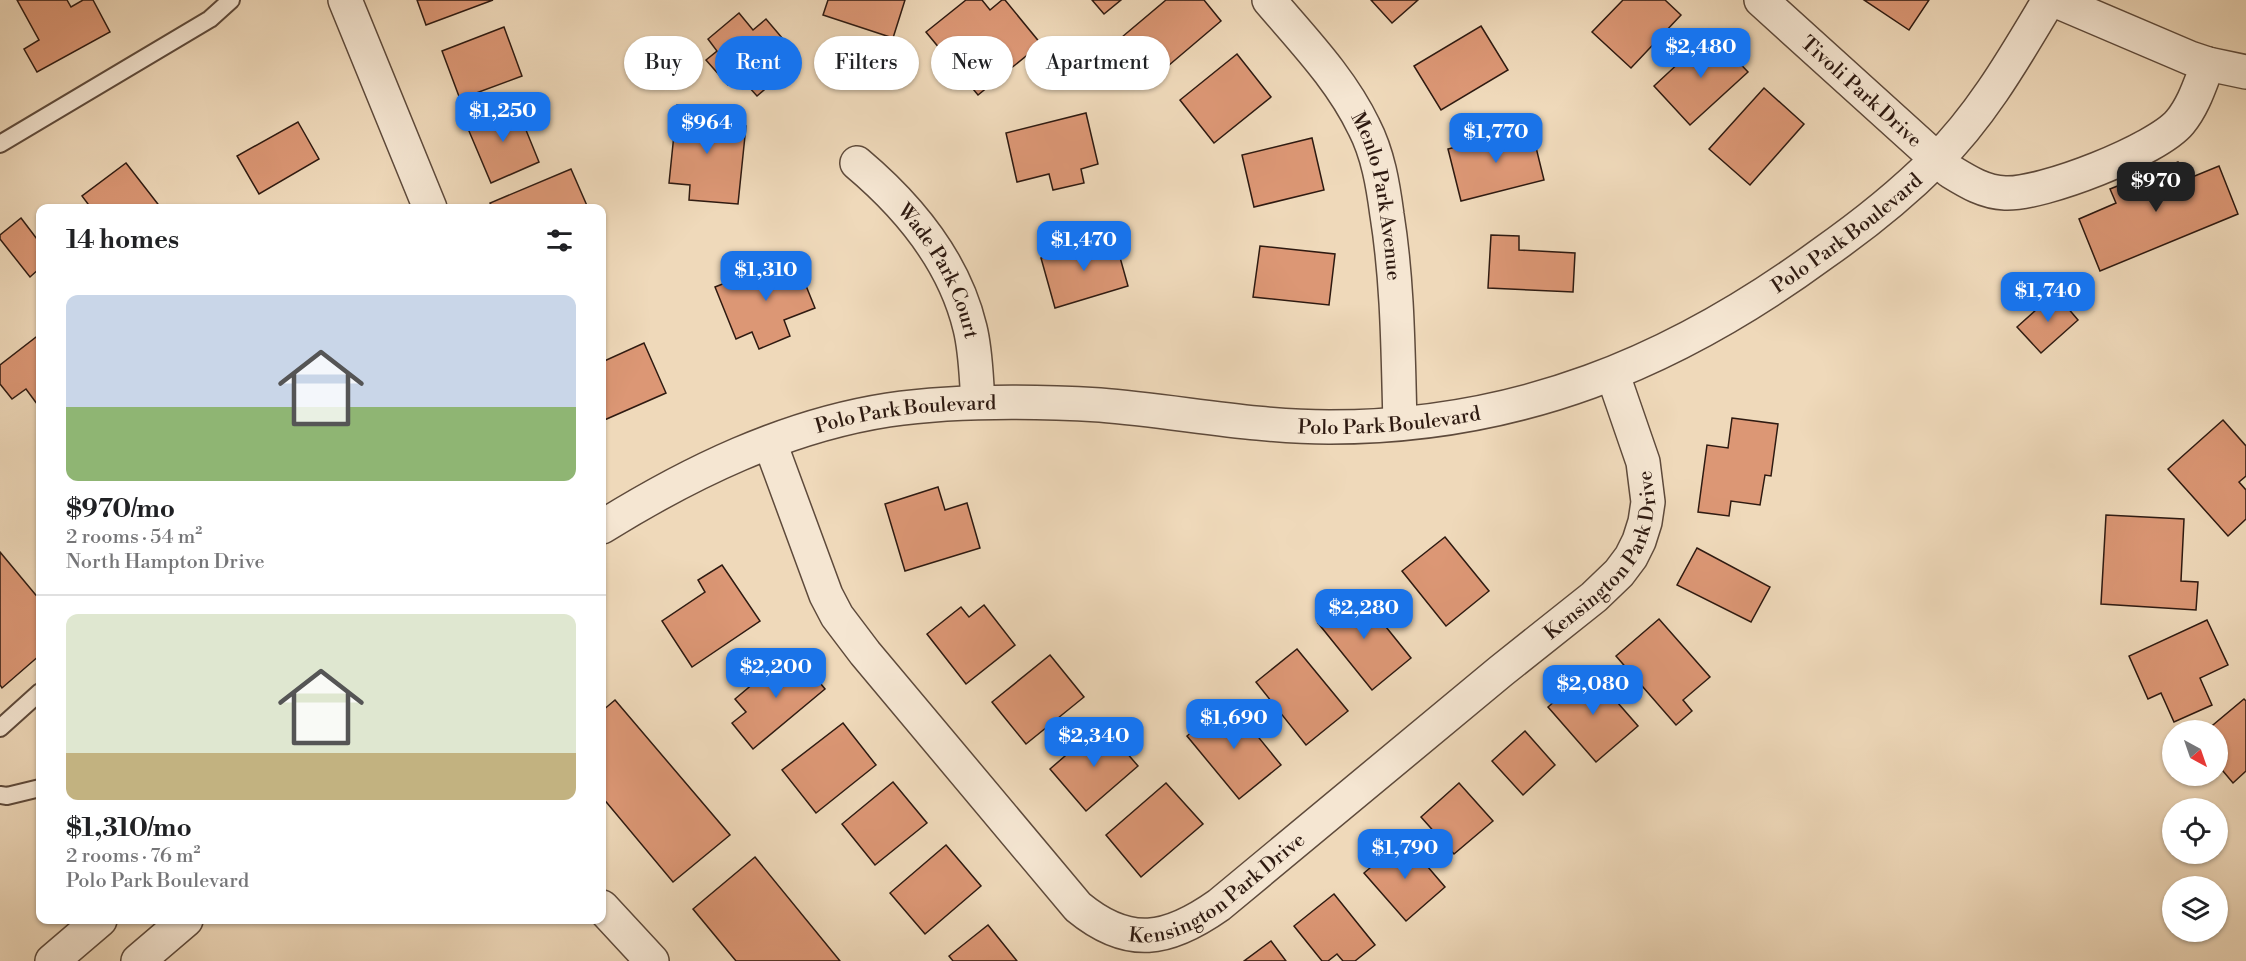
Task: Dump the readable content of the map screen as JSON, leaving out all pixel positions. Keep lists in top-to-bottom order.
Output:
{
  "streets": {
    "street": [
      "Tivoli Park Drive",
      "Menlo Park Avenue",
      "Polo Park Boulevard",
      "Wade Park Court",
      "Kensington Park Drive"
    ]
  },
  "crossings": [
    ["Tivoli Park Drive", "Polo Park Boulevard"],
    ["Menlo Park Avenue", "Polo Park Boulevard"],
    ["Polo Park Boulevard", "Wade Park Court"],
    ["Polo Park Boulevard", "Kensington Park Drive"]
  ],
  "north": "bottom right",
  "page": {
    "price": [
      "$2,480",
      "$1,250",
      "$964",
      "$1,770",
      "$970",
      "$1,470",
      "$1,310",
      "$1,740",
      "$2,280",
      "$2,200",
      "$2,080",
      "$1,690",
      "$2,340",
      "$1,790"
    ],
    "chip": [
      "Buy",
      "Rent",
      "Filters",
      "New",
      "Apartment"
    ],
    "heading": "14 homes",
    "list": [
      {
        "name": "$970/mo",
        "note": "2 rooms · 54 m² · North Hampton Drive"
      },
      {
        "name": "$1,310/mo",
        "note": "2 rooms · 76 m² · Polo Park Boulevard"
      }
    ]
  }
}
